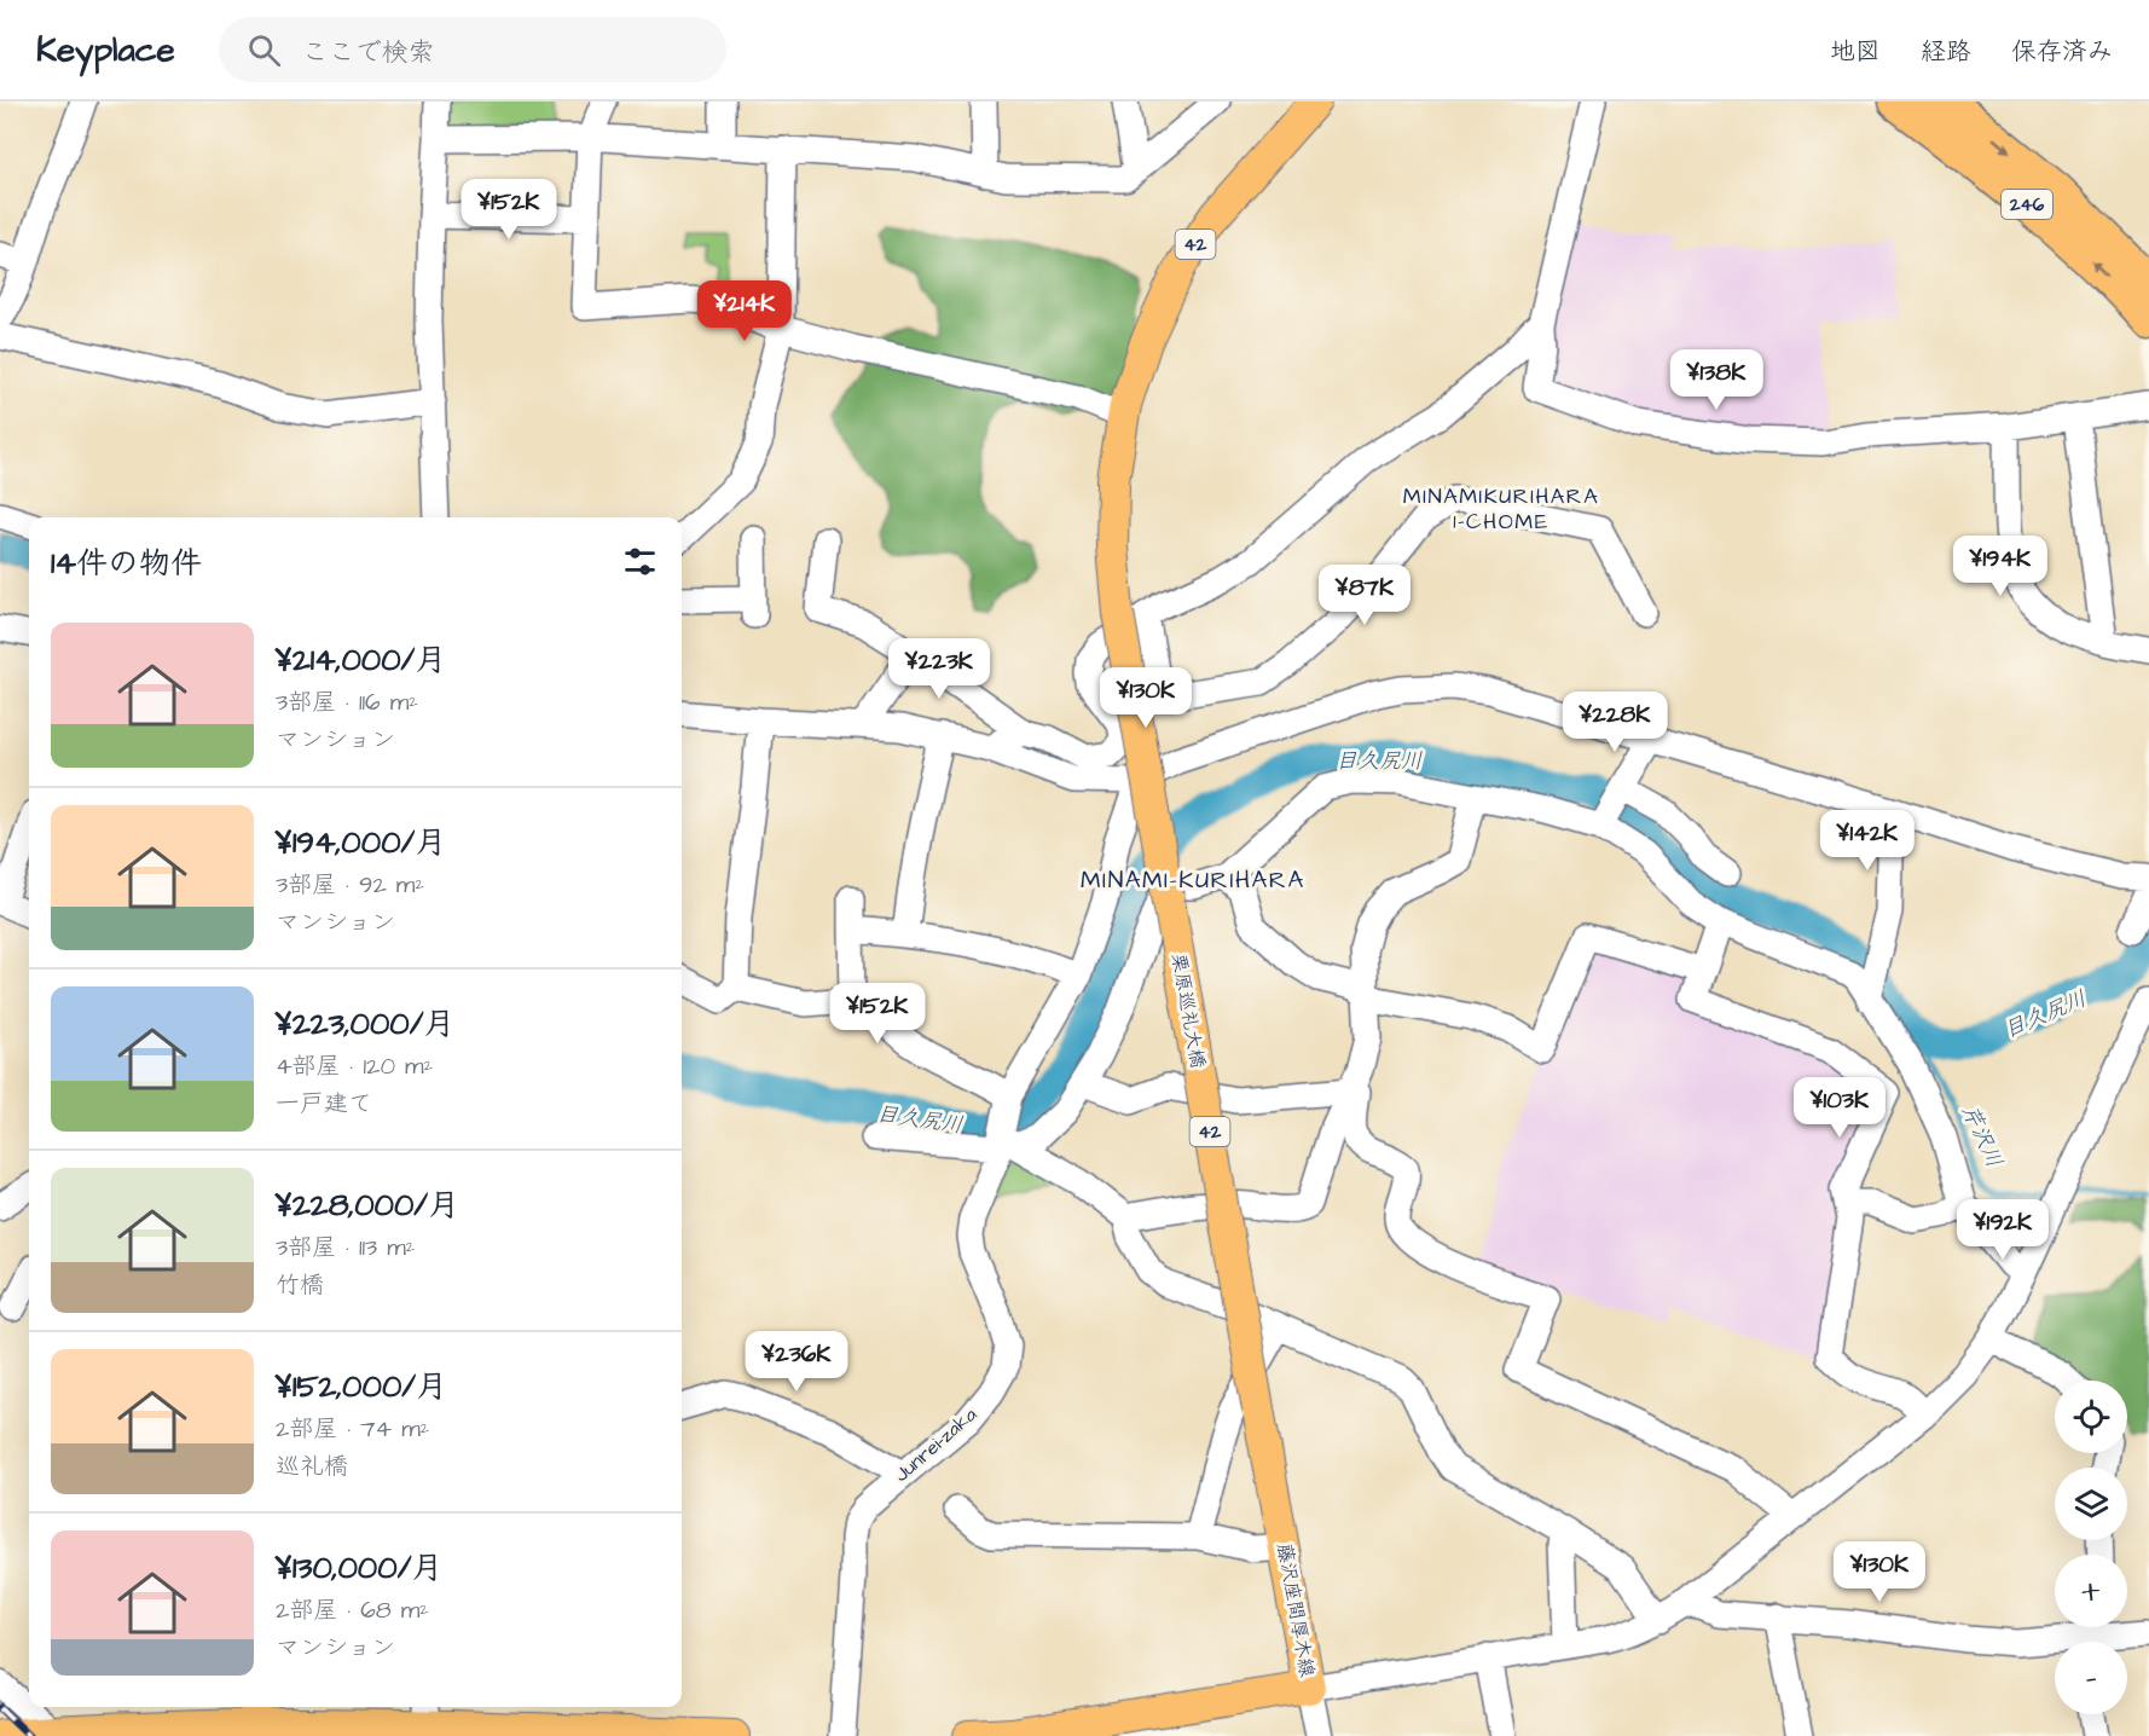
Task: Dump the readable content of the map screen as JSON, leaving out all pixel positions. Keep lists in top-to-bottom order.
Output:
{
  "streets": {
    "highway": ["246"],
    "main road": ["42", "栗原巡礼大橋", "藤沢座間厚木線"],
    "street": ["Junrei-zaka"]
  },
  "crossings": [
    ["42", "栗原巡礼大橋"],
    ["栗原巡礼大橋", "藤沢座間厚木線"]
  ],
  "districts": ["MINAMIKURIHARA 1-CHOME", "MINAMI-KURIHARA"],
  "water": ["目久尻川", "芹沢川"],
  "page": {
    "header": "Keyplace",
    "search": "ここで検索",
    "nav": ["地図", "経路", "保存済み"],
    "price": [
      "¥152K",
      "¥214K",
      "¥138K",
      "¥194K",
      "¥87K",
      "¥223K",
      "¥130K",
      "¥228K",
      "¥142K",
      "¥152K",
      "¥103K",
      "¥192K",
      "¥236K",
      "¥130K"
    ],
    "heading": "14件の物件",
    "list": [
      {
        "name": "¥214,000/月",
        "note": "3部屋 · 116 m² · マンション"
      },
      {
        "name": "¥194,000/月",
        "note": "3部屋 · 92 m² · マンション"
      },
      {
        "name": "¥223,000/月",
        "note": "4部屋 · 120 m² · 一戸建て"
      },
      {
        "name": "¥228,000/月",
        "note": "3部屋 · 113 m² · 竹橋"
      },
      {
        "name": "¥152,000/月",
        "note": "2部屋 · 74 m² · 巡礼橋"
      },
      {
        "name": "¥130,000/月",
        "note": "2部屋 · 68 m² · マンション"
      }
    ],
    "map_buttons": ["+", "−"]
  }
}
